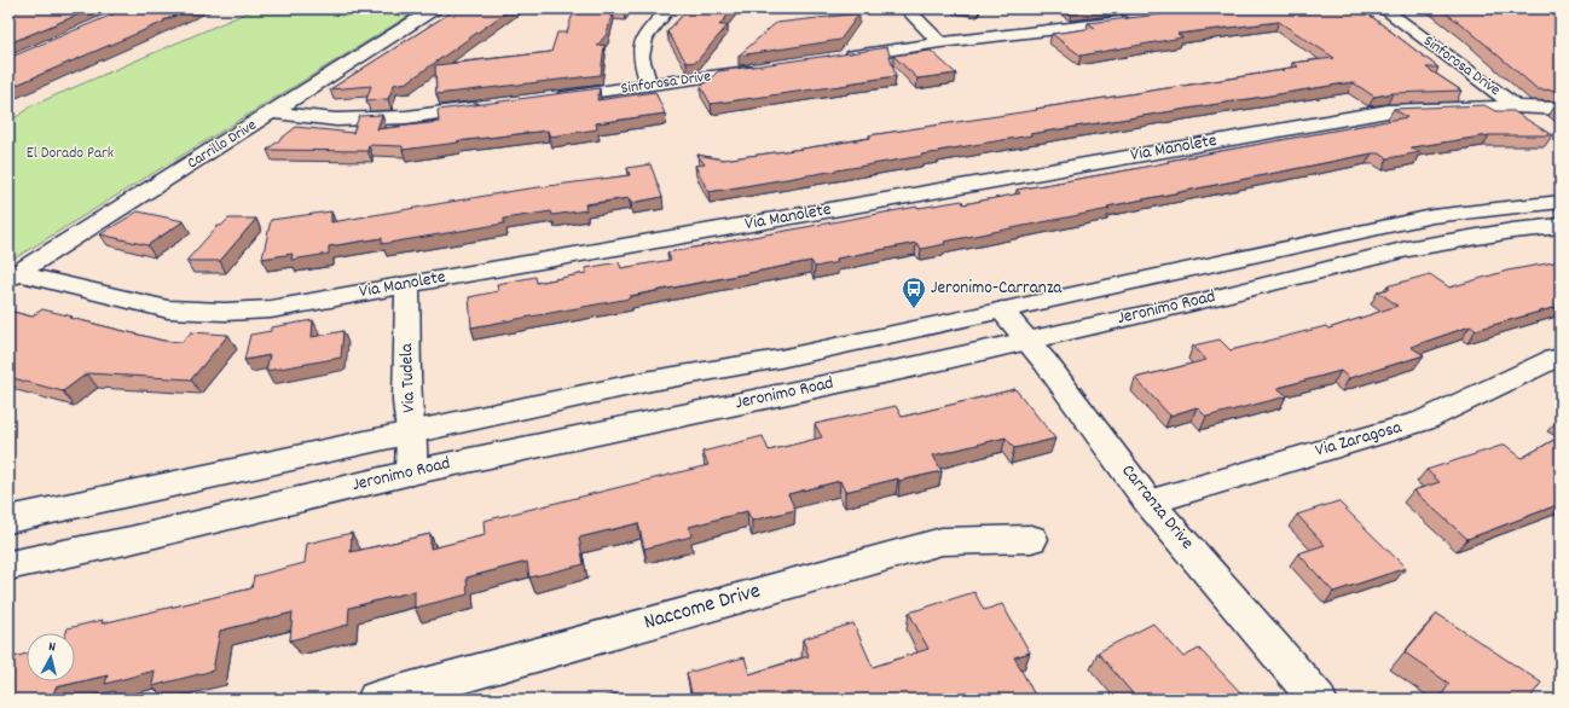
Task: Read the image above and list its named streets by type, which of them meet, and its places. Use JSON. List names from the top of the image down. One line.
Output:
{"streets":{"street":["Sinforosa Drive","Carrillo Drive","Via Manolete","Jeronimo Road","Via Tudela","Via Zaragosa","Carranza Drive","Naccome Drive"]},"crossings":[["Sinforosa Drive","Via Manolete"],["Carrillo Drive","Via Manolete"],["Via Manolete","Via Tudela"],["Jeronimo Road","Via Tudela"],["Jeronimo Road","Carranza Drive"],["Via Zaragosa","Carranza Drive"]],"parks":["El Dorado Park"],"places":{"bus stop":["Jeronimo-Carranza"]},"north":"top"}
